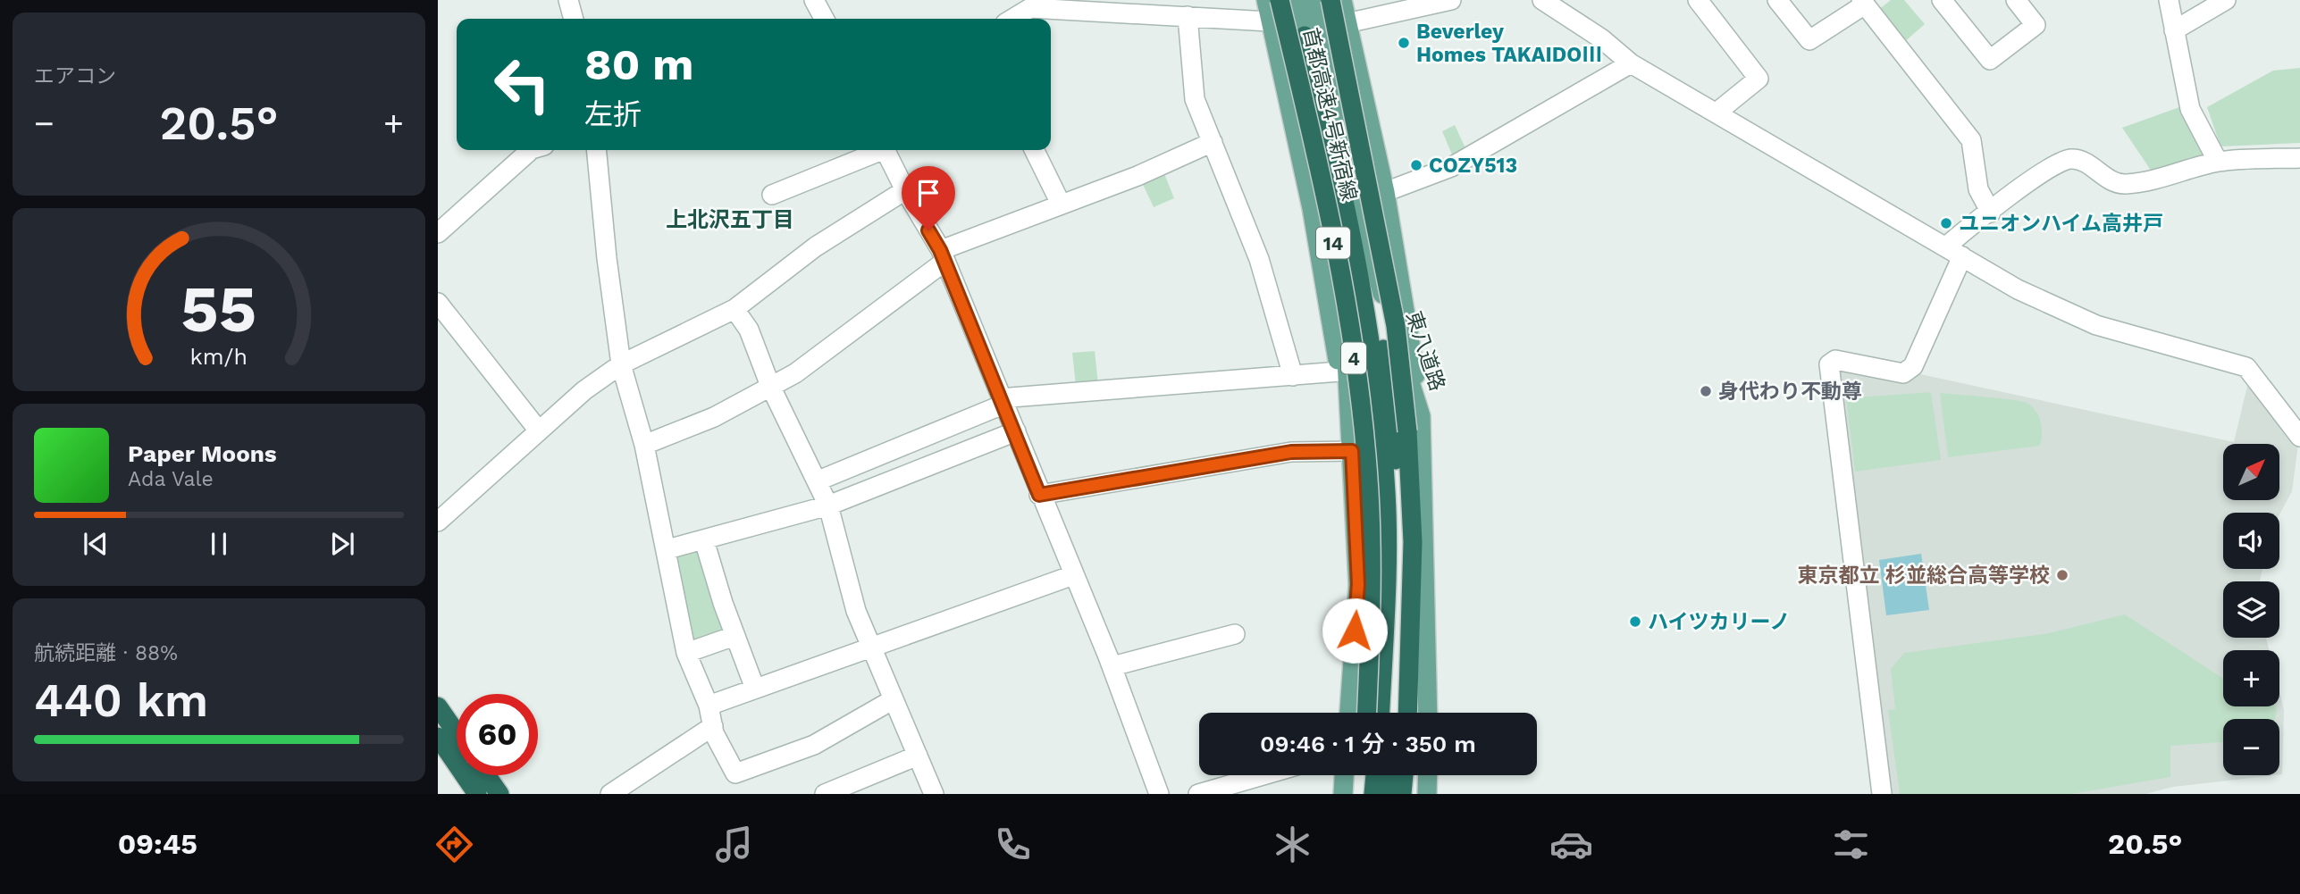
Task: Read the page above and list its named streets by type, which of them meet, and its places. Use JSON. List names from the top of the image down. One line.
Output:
{"streets":{"highway":["首都高速4号新宿線","4"],"main road":["14","東八道路"]},"districts":["上北沢五丁目"],"places":["Beverley Homes TAKAIDOⅢ","COZY513","ユニオンハイム高井戸","身代わり不動尊","東京都立 杉並総合高等学校","ハイツカリーノ"],"north":"top right","page":{"tile":["エアコン",["航続距離 · 88%","440 km"]],"turn":["80 m","左折"],"heat":["−","20.5°","+"],"song":["Paper Moons","Ada Vale"],"map_buttons":["+","−"],"limit":"60","trip":"09:46 · 1 分 · 350 m","tabs":["09:45","20.5°"],"gauge":["55","km/h"]}}
